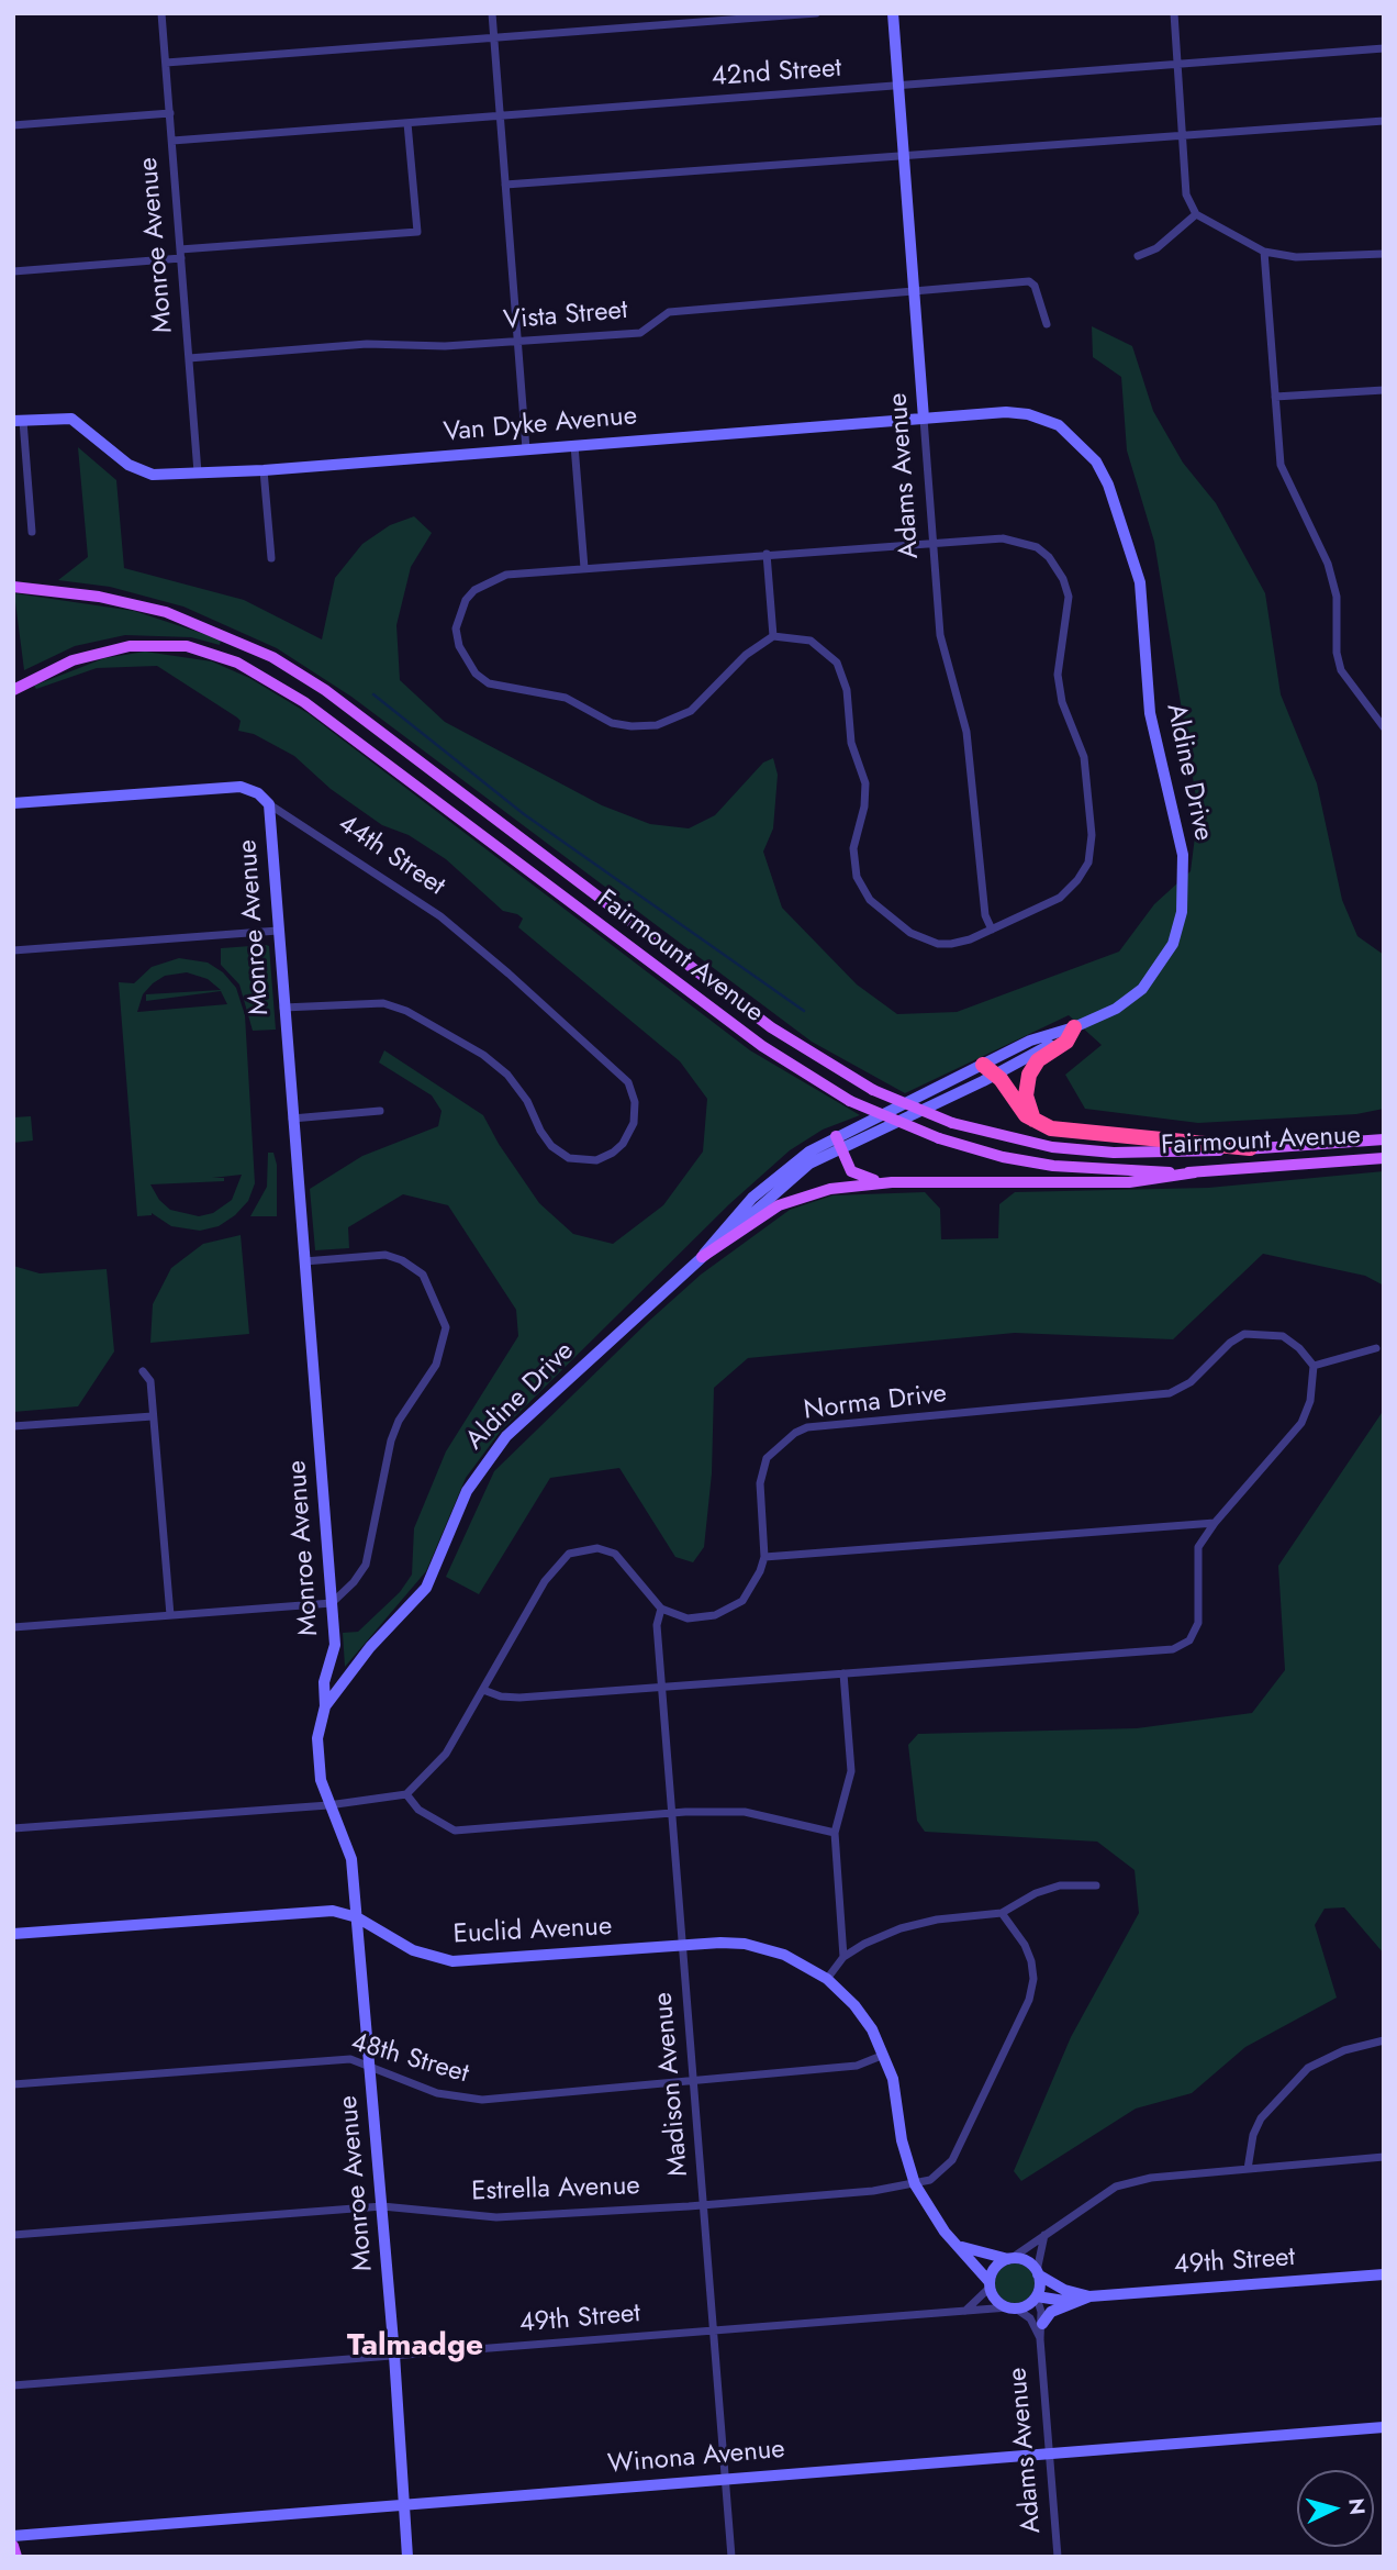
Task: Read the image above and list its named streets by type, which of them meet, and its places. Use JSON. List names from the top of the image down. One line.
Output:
{"streets":{"main road":["Fairmount Avenue"],"street":["42nd Street","Monroe Avenue","Vista Street","Van Dyke Avenue","Adams Avenue","Aldine Drive","44th Street","Norma Drive","Euclid Avenue","48th Street","Madison Avenue","Estrella Avenue","49th Street","Winona Avenue"]},"crossings":[["42nd Street","Monroe Avenue"],["42nd Street","Adams Avenue"],["Monroe Avenue","Vista Street"],["Monroe Avenue","Van Dyke Avenue"],["Monroe Avenue","Aldine Drive"],["Monroe Avenue","44th Street"],["Monroe Avenue","Euclid Avenue"],["Monroe Avenue","48th Street"],["Monroe Avenue","Estrella Avenue"],["Monroe Avenue","49th Street"],["Monroe Avenue","Winona Avenue"],["Vista Street","Adams Avenue"],["Van Dyke Avenue","Adams Avenue"],["Van Dyke Avenue","Aldine Drive"],["Adams Avenue","49th Street"],["Adams Avenue","Winona Avenue"],["Norma Drive","Madison Avenue"],["Euclid Avenue","Madison Avenue"],["48th Street","Madison Avenue"],["Madison Avenue","Estrella Avenue"],["Madison Avenue","49th Street"],["Madison Avenue","Winona Avenue"]],"districts":["Talmadge"],"north":"right"}
